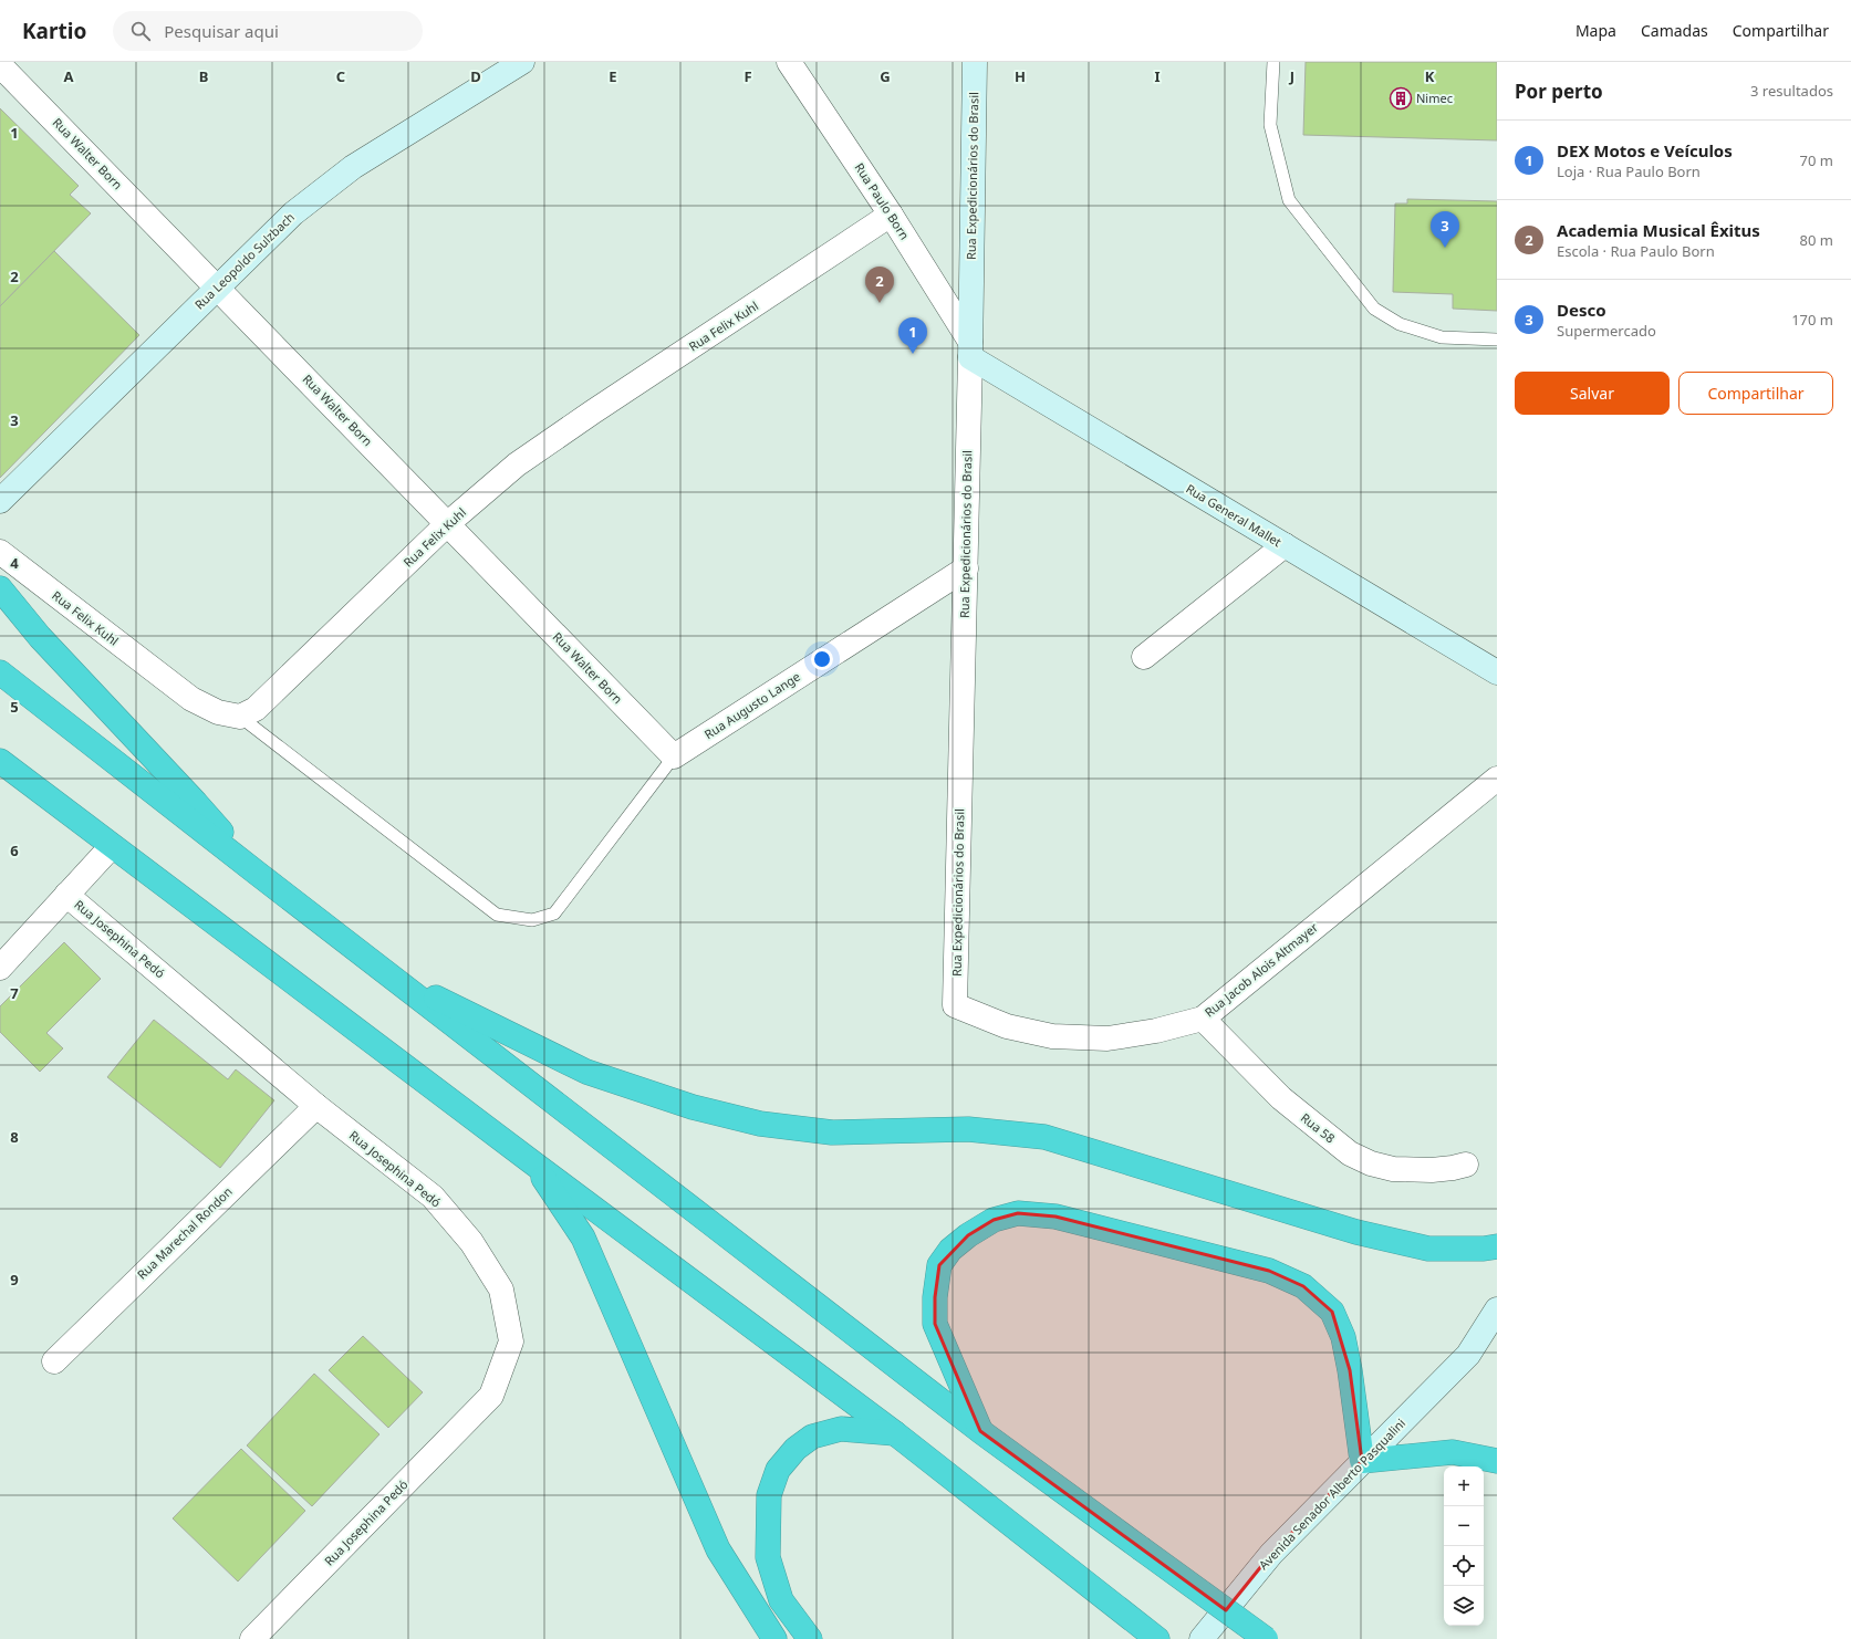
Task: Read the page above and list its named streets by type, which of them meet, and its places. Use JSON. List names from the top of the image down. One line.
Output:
{"streets":{"street":["Rua Walter Born","Rua Expedicionários do Brasil","Rua Paulo Born","Rua Leopoldo Sulzbach","Rua Felix Kuhl","Rua General Mallet","Rua Augusto Lange","Rua Josephina Pedó","Rua Jacob Alois Altmayer","Rua 58","Rua Marechal Rondon","Avenida Senador Alberto Pasqualini"]},"crossings":[["Rua Walter Born","Rua Leopoldo Sulzbach"],["Rua Walter Born","Rua Felix Kuhl"],["Rua Walter Born","Rua Augusto Lange"],["Rua Expedicionários do Brasil","Rua Paulo Born"],["Rua Expedicionários do Brasil","Rua General Mallet"],["Rua Expedicionários do Brasil","Rua Augusto Lange"],["Rua Expedicionários do Brasil","Rua Jacob Alois Altmayer"],["Rua Paulo Born","Rua Felix Kuhl"],["Rua Paulo Born","Rua General Mallet"],["Rua Josephina Pedó","Rua Marechal Rondon"],["Rua Jacob Alois Altmayer","Rua 58"]],"places":{"building":["Nimec"]},"page":{"header":"Kartio","search":"Pesquisar aqui","nav":["Mapa","Camadas","Compartilhar"],"heading":["Por perto","3 resultados"],"list":[{"mark":"1","name":"DEX Motos e Veículos","note":"Loja · Rua Paulo Born","value":"70 m"},{"mark":"2","name":"Academia Musical Êxitus","note":"Escola · Rua Paulo Born","value":"80 m"},{"mark":"3","name":"Desco","note":"Supermercado","value":"170 m"}],"pins":["3","2","1"],"buttons":["Salvar","Compartilhar"],"map_buttons":["+","−"]},"grid":{"columns":["A","B","C","D","E","F","G","H","I","J","K"],"rows":["1","2","3","4","5","6","7","8","9"]}}
